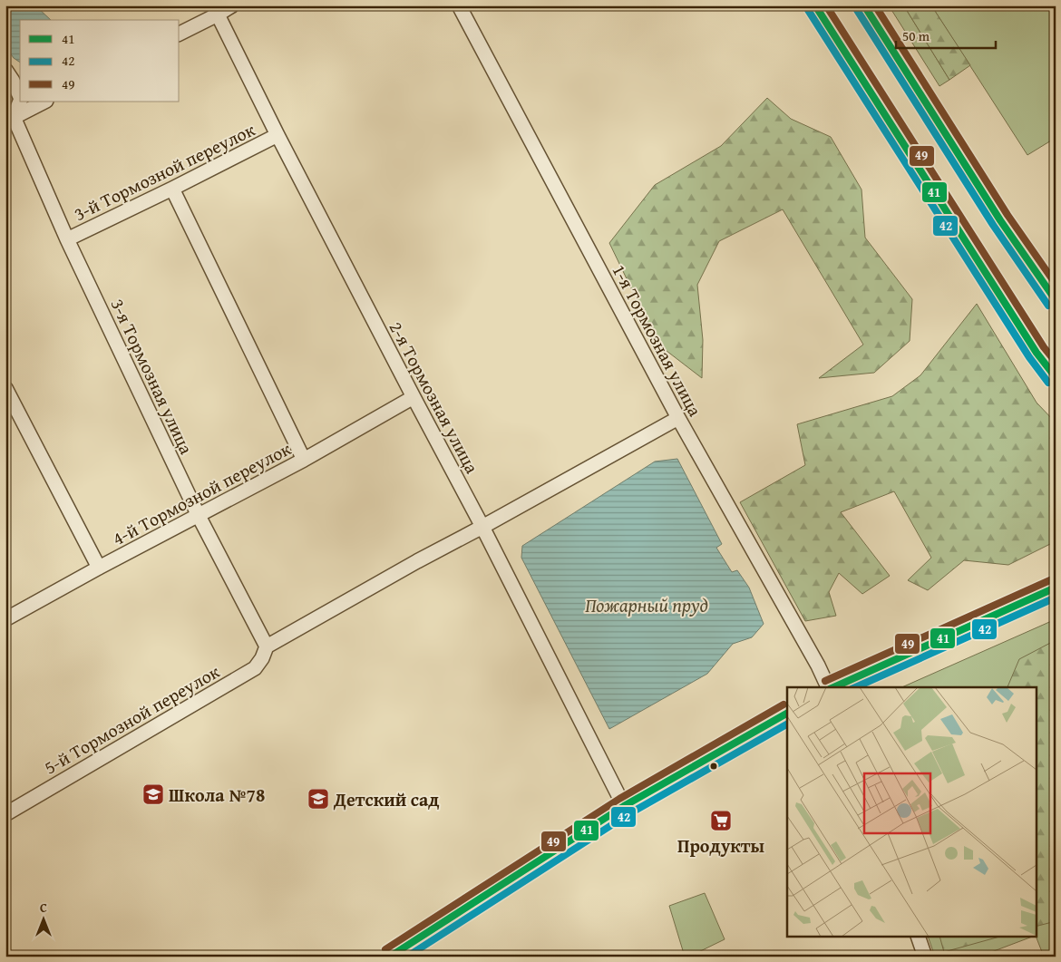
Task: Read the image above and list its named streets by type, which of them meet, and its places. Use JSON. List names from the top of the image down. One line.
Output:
{"streets":{"street":["3-й Тормозной переулок","1-я Тормозная улица","3-я Тормозная улица","2-я Тормозная улица","4-й Тормозной переулок","5-й Тормозной переулок"]},"crossings":[["3-й Тормозной переулок","3-я Тормозная улица"],["3-й Тормозной переулок","2-я Тормозная улица"],["3-я Тормозная улица","4-й Тормозной переулок"],["3-я Тормозная улица","5-й Тормозной переулок"],["2-я Тормозная улица","4-й Тормозной переулок"]],"water":["Пожарный пруд"],"places":{"school or university":["Школа №78","Детский сад"],"supermarket":["Продукты"]},"lines":["transit line 41","transit line 49","transit line 42"],"legend":["41","42","49"],"scale_bar":"50 m","north":"top"}
